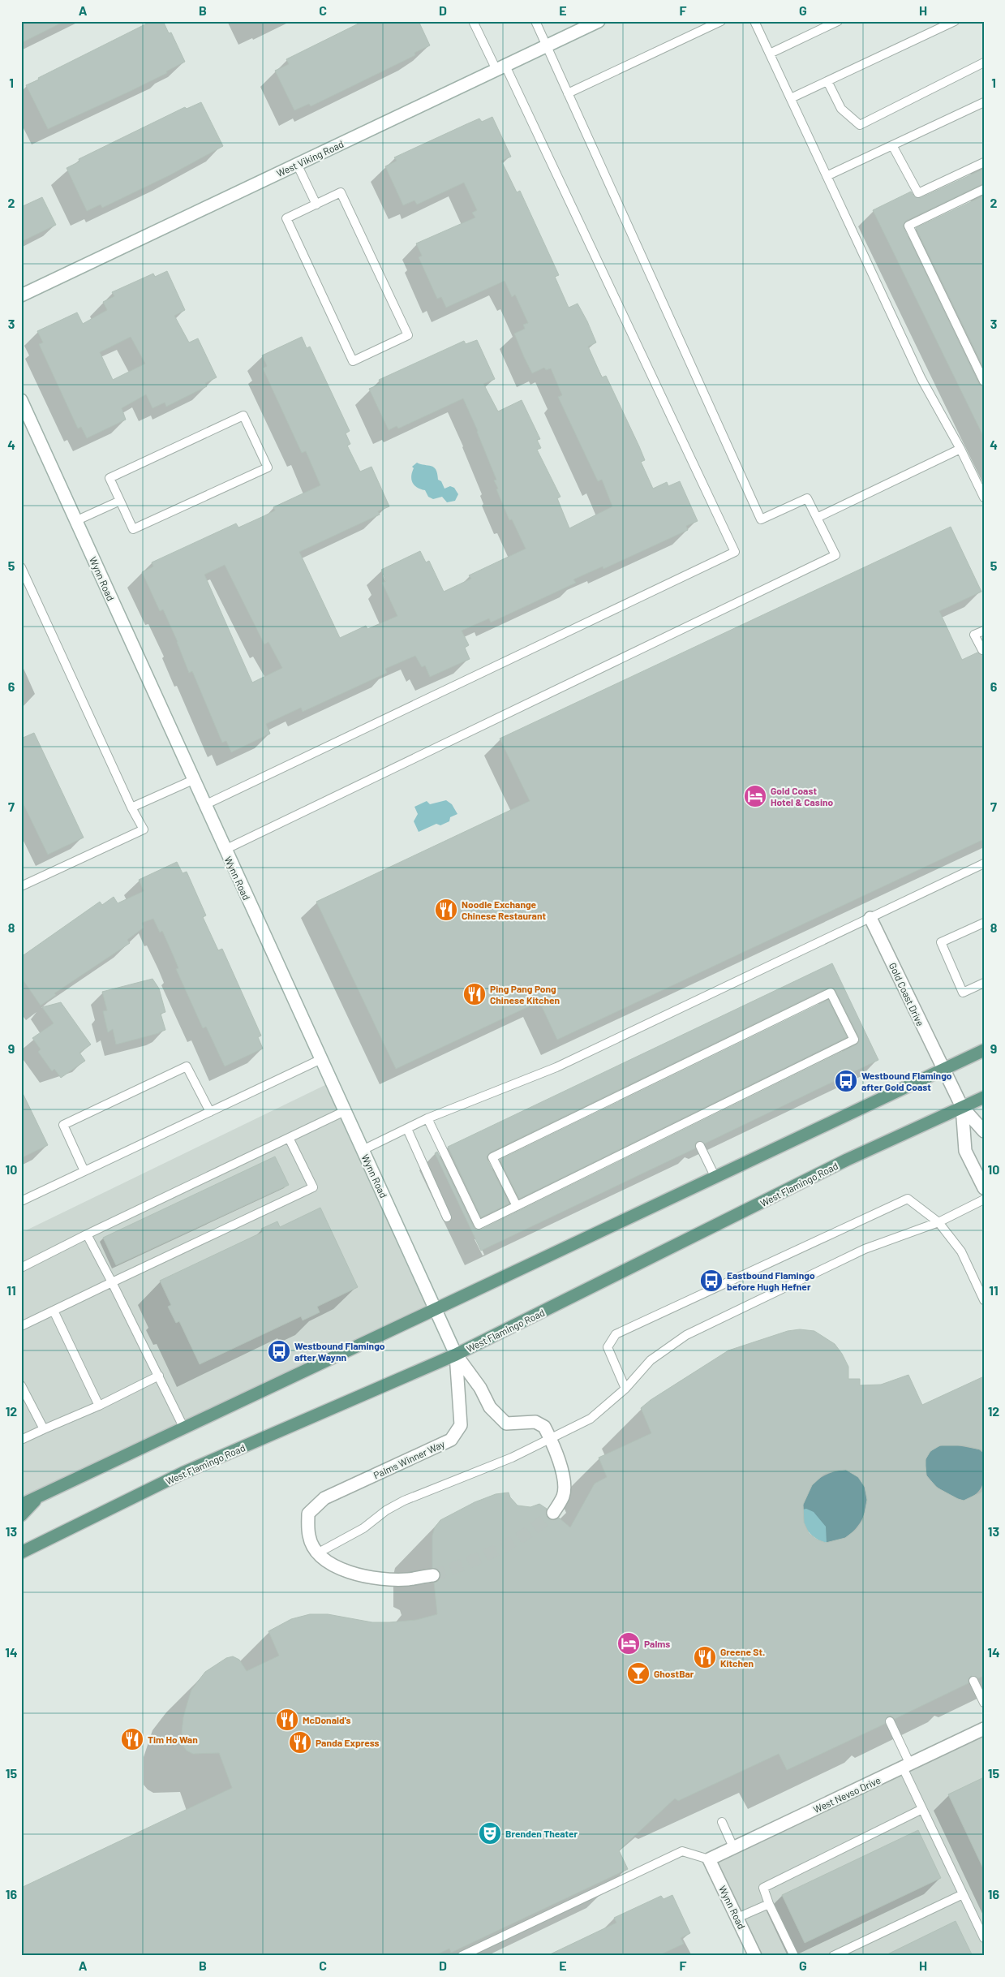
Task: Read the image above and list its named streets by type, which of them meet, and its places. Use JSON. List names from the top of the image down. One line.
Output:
{"streets":{"main road":["West Flamingo Road"],"street":["West Viking Road","Wynn Road","Gold Coast Drive","Palms Winner Way","West Nevso Drive"]},"crossings":[["Wynn Road","West Flamingo Road"],["Wynn Road","Palms Winner Way"],["Wynn Road","West Nevso Drive"],["Gold Coast Drive","West Flamingo Road"],["West Flamingo Road","Palms Winner Way"]],"places":{"hotel":["Gold Coast Hotel & Casino","Palms"],"restaurant":["Noodle Exchange Chinese Restaurant","Ping Pang Pong Chinese Kitchen","Greene St. Kitchen","McDonald's","Tim Ho Wan","Panda Express"],"bus stop":["Westbound Flamingo after Gold Coast","Eastbound Flamingo before Hugh Hefner","Westbound Flamingo after Waynn"],"bar":["GhostBar"],"theatre":["Brenden Theater"]},"grid":{"columns":["A","B","C","D","E","F","G","H"],"rows":["1","2","3","4","5","6","7","8","9","10","11","12","13","14","15","16"]}}
